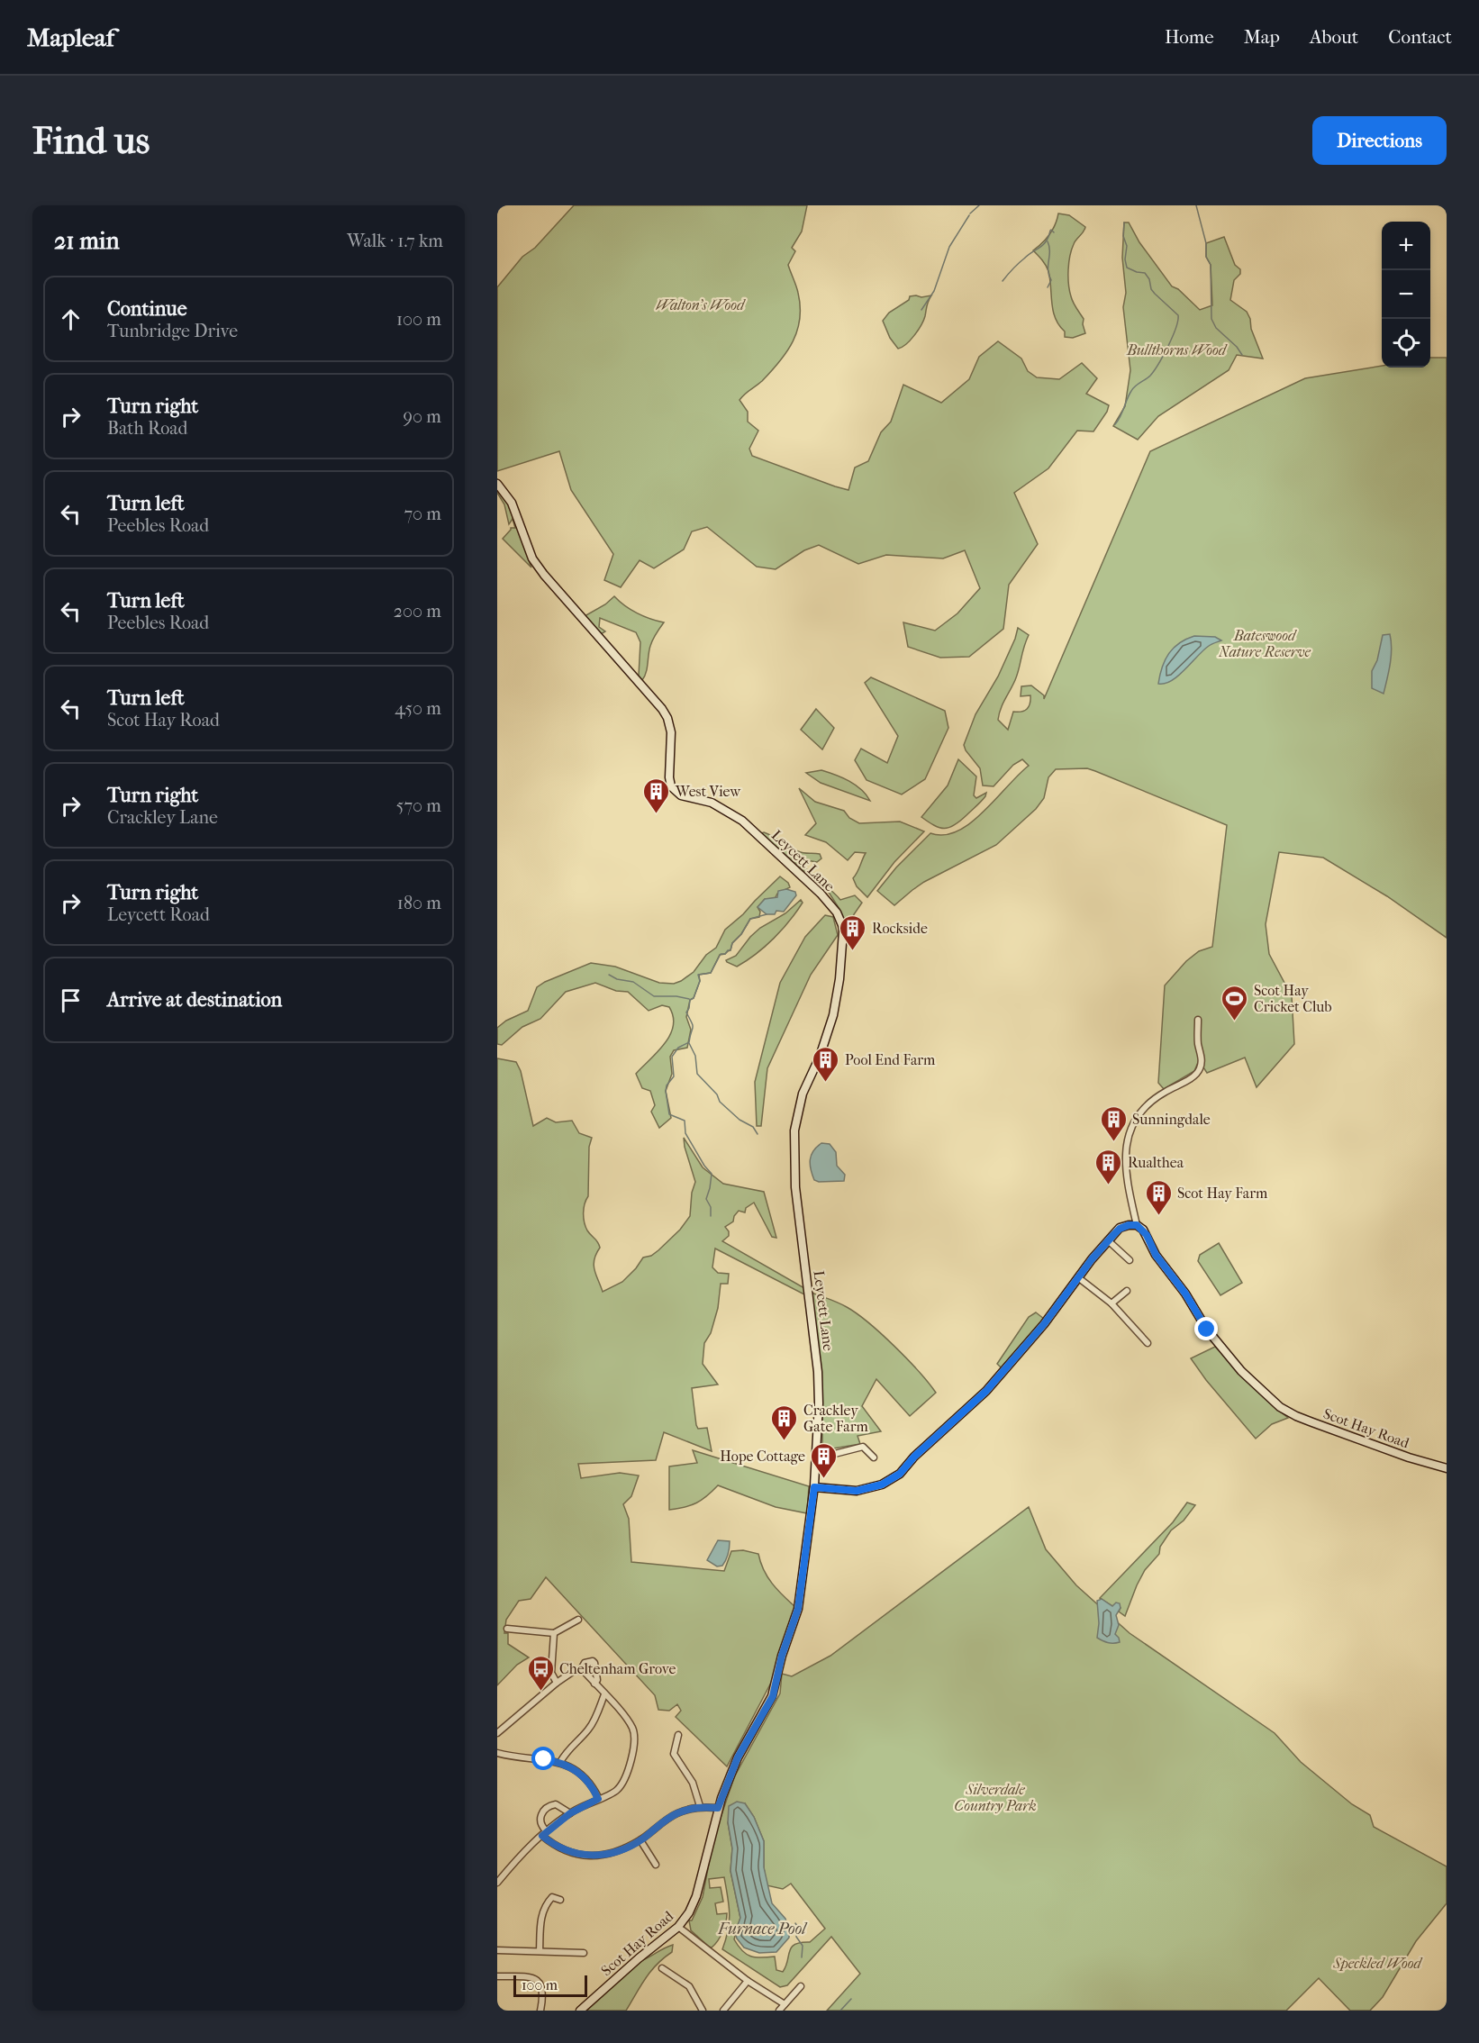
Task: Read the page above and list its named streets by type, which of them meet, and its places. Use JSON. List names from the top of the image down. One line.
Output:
{"streets":{"street":["Leycett Lane","Scot Hay Road"]},"crossings":[["Leycett Lane","Scot Hay Road"]],"water":["Furnace Pool"],"parks":["Walton's Wood","Bullthorns Wood","Bateswood Nature Reserve","Silverdale Country Park","Speckled Wood"],"places":{"building":["West View","Rockside","Pool End Farm","Sunningdale","Rualthea","Scot Hay Farm","Crackley Gate Farm","Hope Cottage"],"sports":["Scot Hay Cricket Club"],"bus stop":["Cheltenham Grove"]},"scale_bar":"100 m","page":{"header":"Mapleaf","nav":["Home","Map","About","Contact"],"buttons":"Directions","title":"Find us","heading":["21 min","Walk · 1.7 km"],"map_buttons":["+","−"],"list":[["Continue","Tunbridge Drive","100 m"],["Turn right","Bath Road","90 m"],["Turn left","Peebles Road","70 m"],["Turn left","Peebles Road","200 m"],["Turn left","Scot Hay Road","450 m"],["Turn right","Crackley Lane","570 m"],["Turn right","Leycett Road","180 m"],"Arrive at destination"],"scale":"100 m"}}
